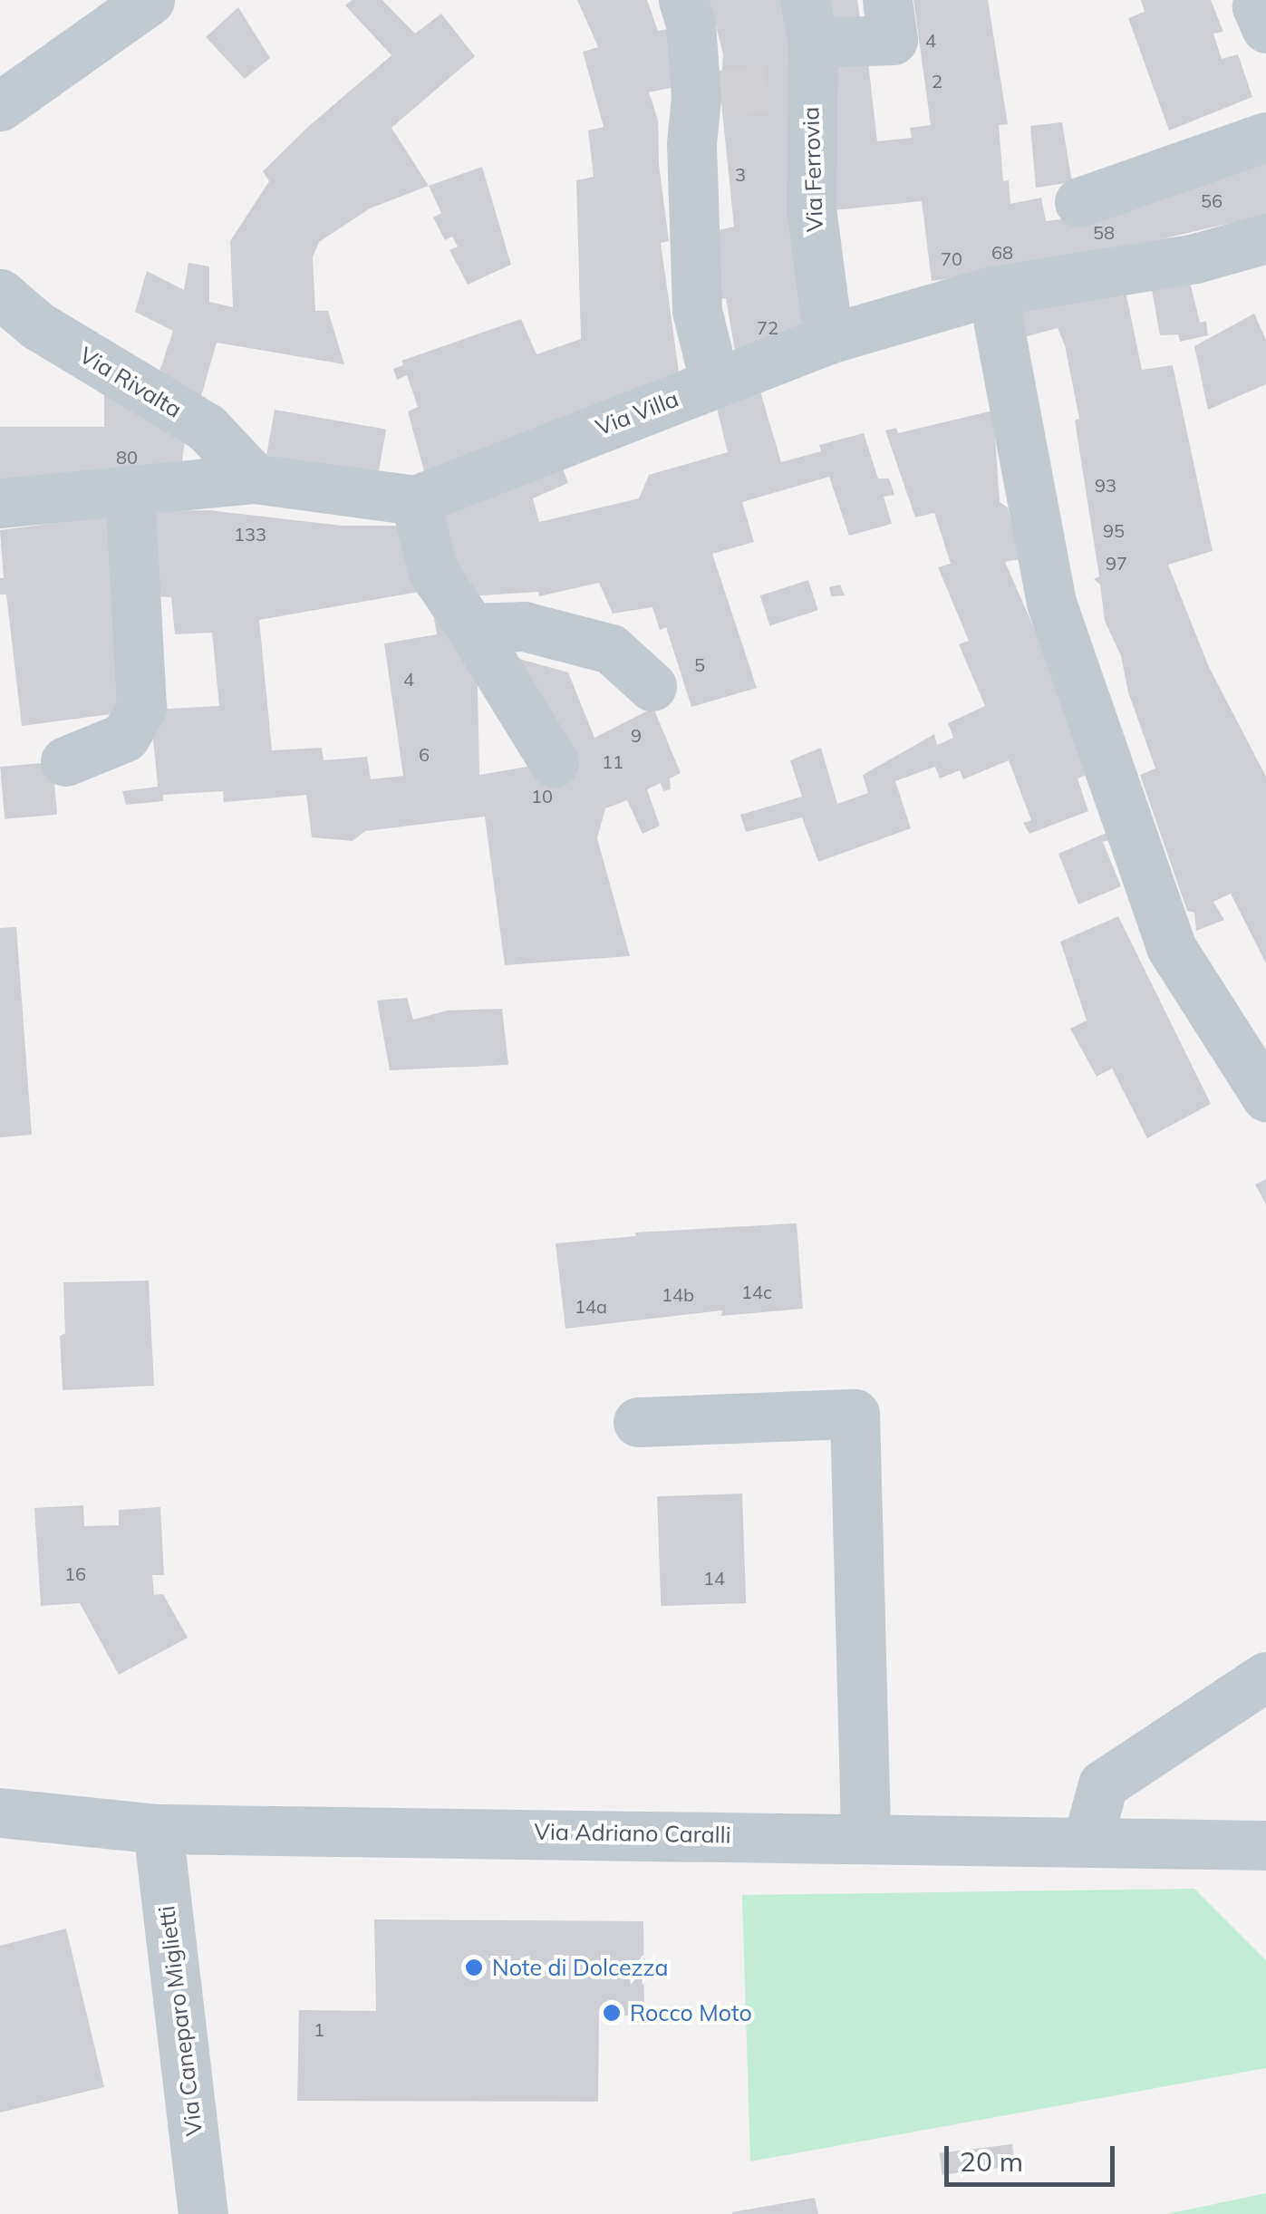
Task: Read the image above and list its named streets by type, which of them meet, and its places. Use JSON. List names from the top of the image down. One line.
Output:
{"streets":{"street":["Via Ferrovia","Via Rivalta","Via Villa","Via Adriano Caralli","Via Caneparo Miglietti"]},"crossings":[["Via Ferrovia","Via Villa"],["Via Rivalta","Via Villa"],["Via Adriano Caralli","Via Caneparo Miglietti"]],"places":["Note di Dolcezza","Rocco Moto"],"house_numbers":["4","2","3","56","58","68","70","72","80","93","95","133","97","5","4","9","6","11","10","14c","14b","14a","16","14","1"],"scale_bar":"20 m"}
